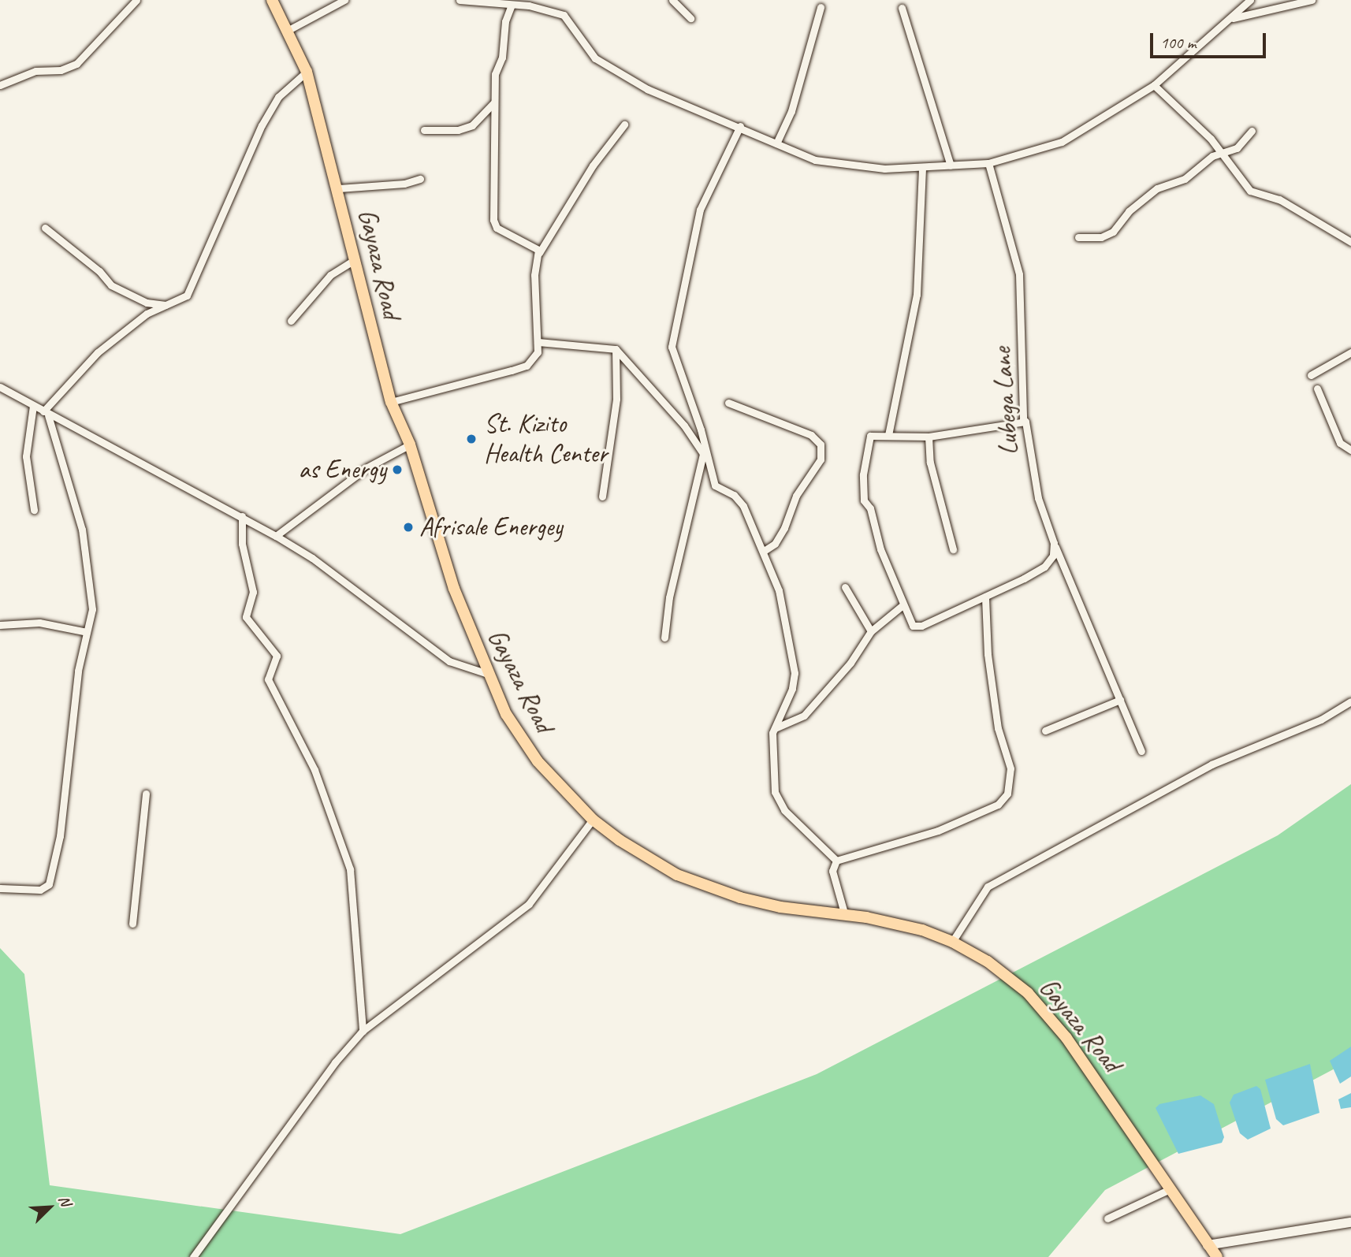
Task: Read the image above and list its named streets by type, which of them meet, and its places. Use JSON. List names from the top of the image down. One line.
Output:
{"streets":{"main road":["Gayaza Road"],"street":["Lubega Lane"]},"places":["St. Kizito Health Center","as Energy","Afrisale Energey"],"scale_bar":"100 m","north":"top right"}
